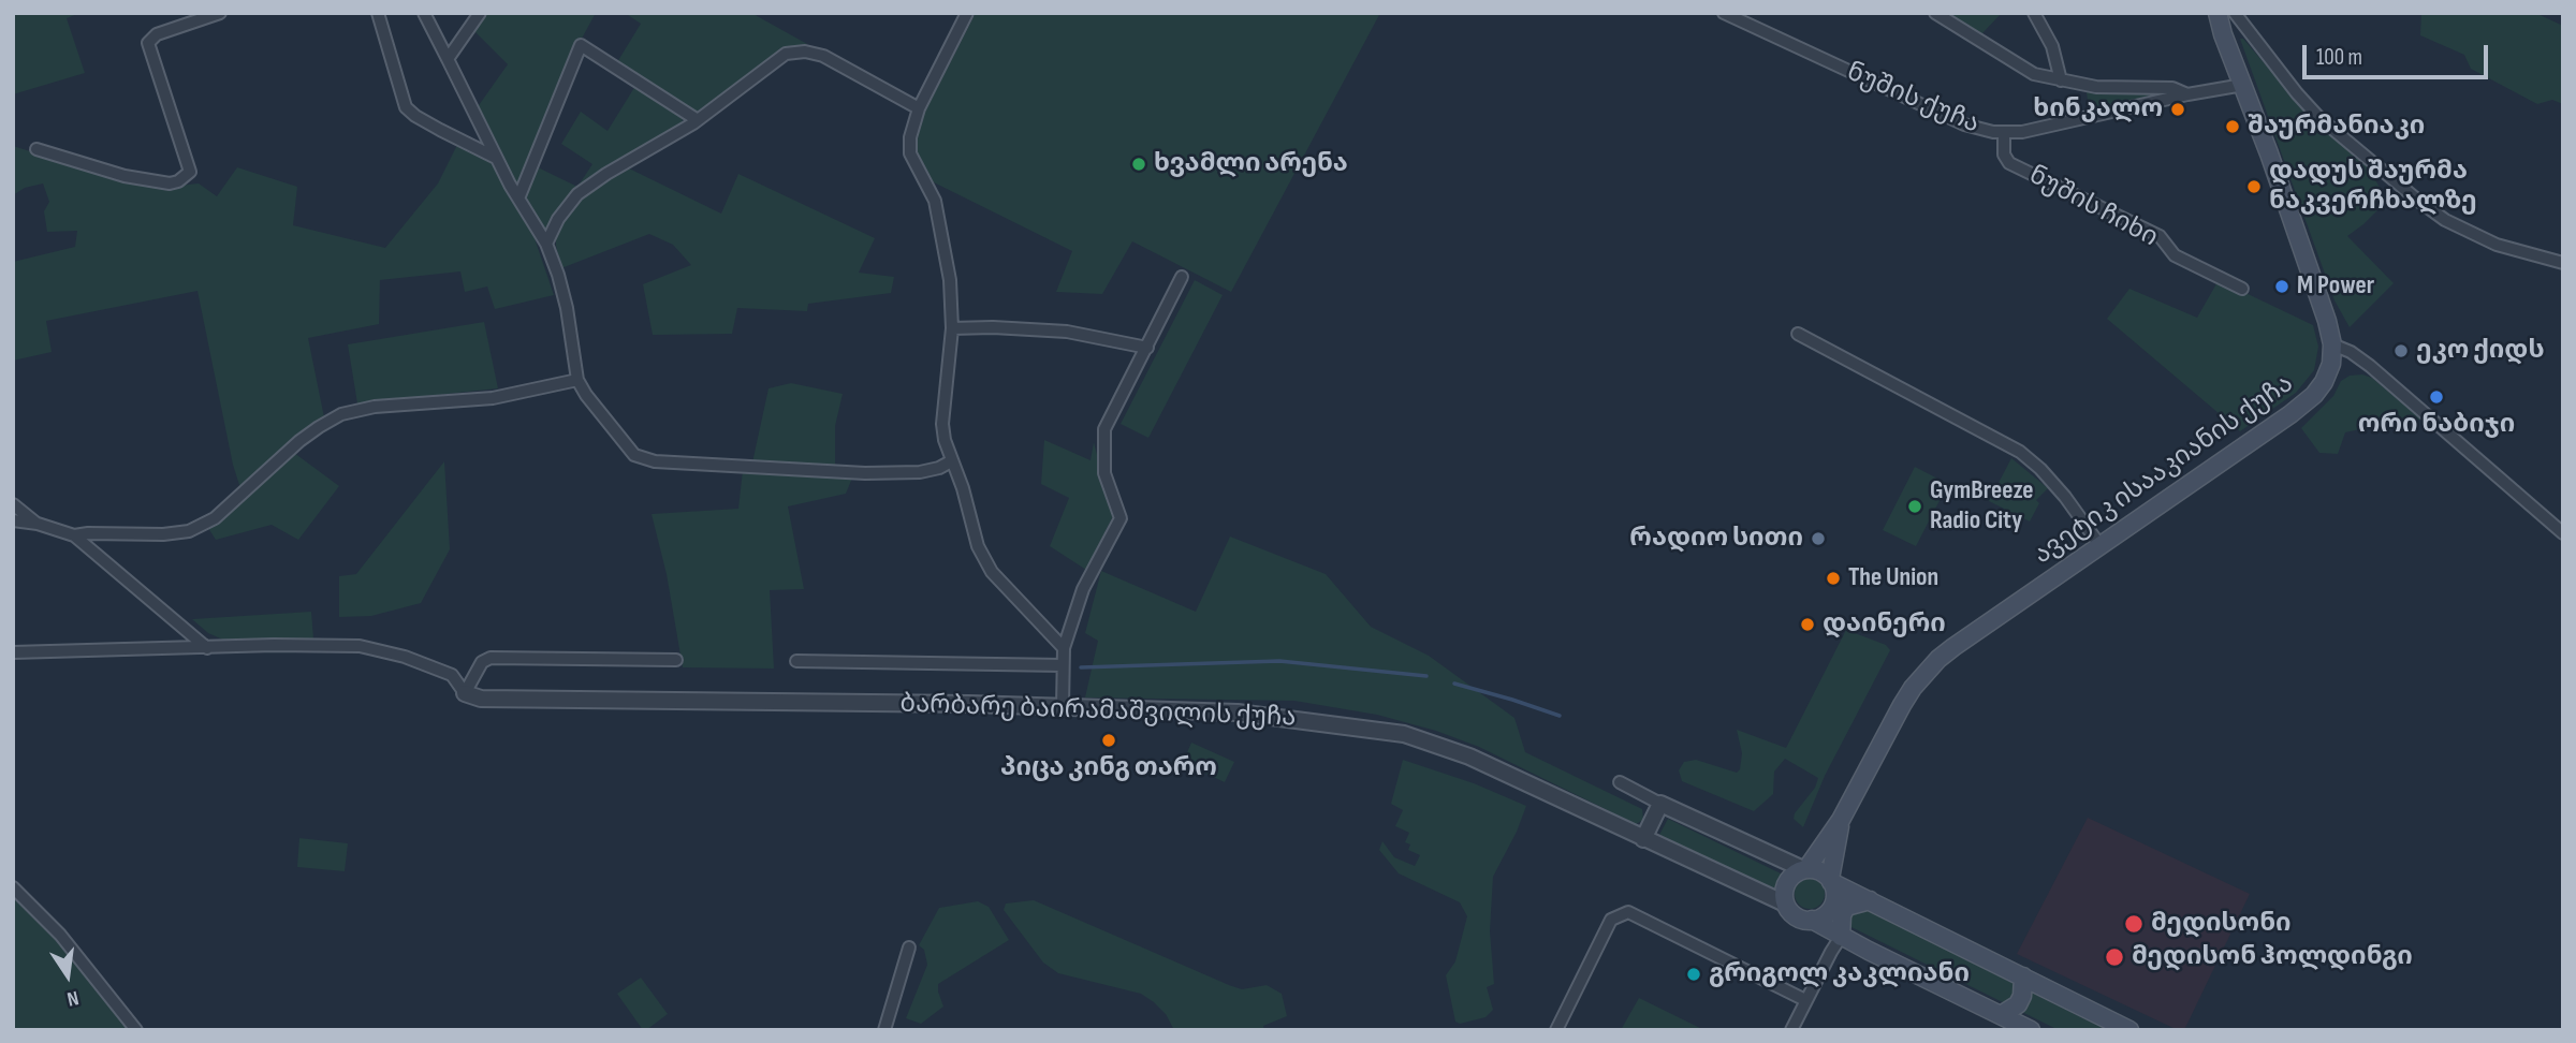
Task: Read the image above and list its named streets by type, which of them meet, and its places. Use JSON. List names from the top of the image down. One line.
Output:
{"streets":{"main road":["ავეტიკ ისააკიანის ქუჩა"],"street":["ნუშის ქუჩა","ნუშის ჩიხი","ბარბარე ბაირამაშვილის ქუჩა"]},"crossings":[["ნუშის ქუჩა","ნუშის ჩიხი"],["ნუშის ქუჩა","ავეტიკ ისააკიანის ქუჩა"],["ავეტიკ ისააკიანის ქუჩა","ბარბარე ბაირამაშვილის ქუჩა"]],"places":["ხინკალო","შაურმანიაკი","ხვამლი არენა","დადუს შაურმა ნაკვერჩხალზე","M Power","ეკო ქიდს","ორი ნაბიჯი","GymBreeze Radio City","რადიო სითი","The Union","დაინერი","პიცა კინგ თარო","მედისონი","მედისონ ჰოლდინგი","გრიგოლ კაკლიანი"],"scale_bar":"100 m","north":"bottom"}
